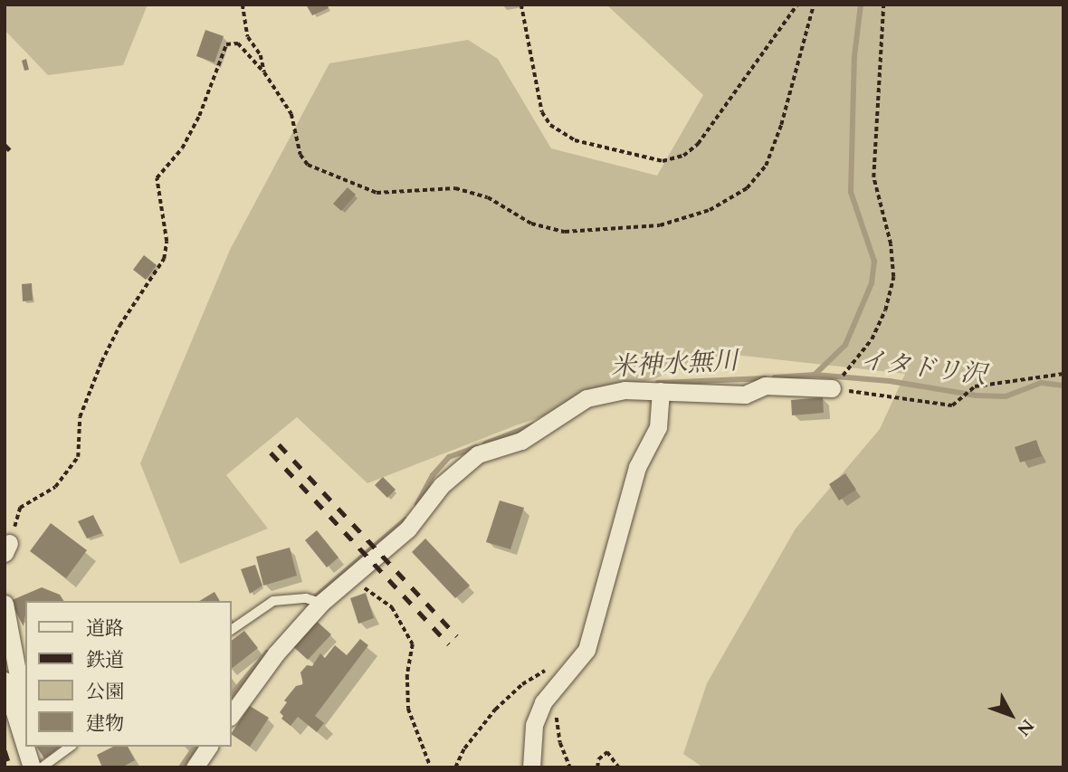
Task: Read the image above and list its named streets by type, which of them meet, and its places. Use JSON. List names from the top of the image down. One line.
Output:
{"water":["米神水無川","イタドリ沢"],"legend":["道路","鉄道","公園","建物"],"north":"bottom right"}
